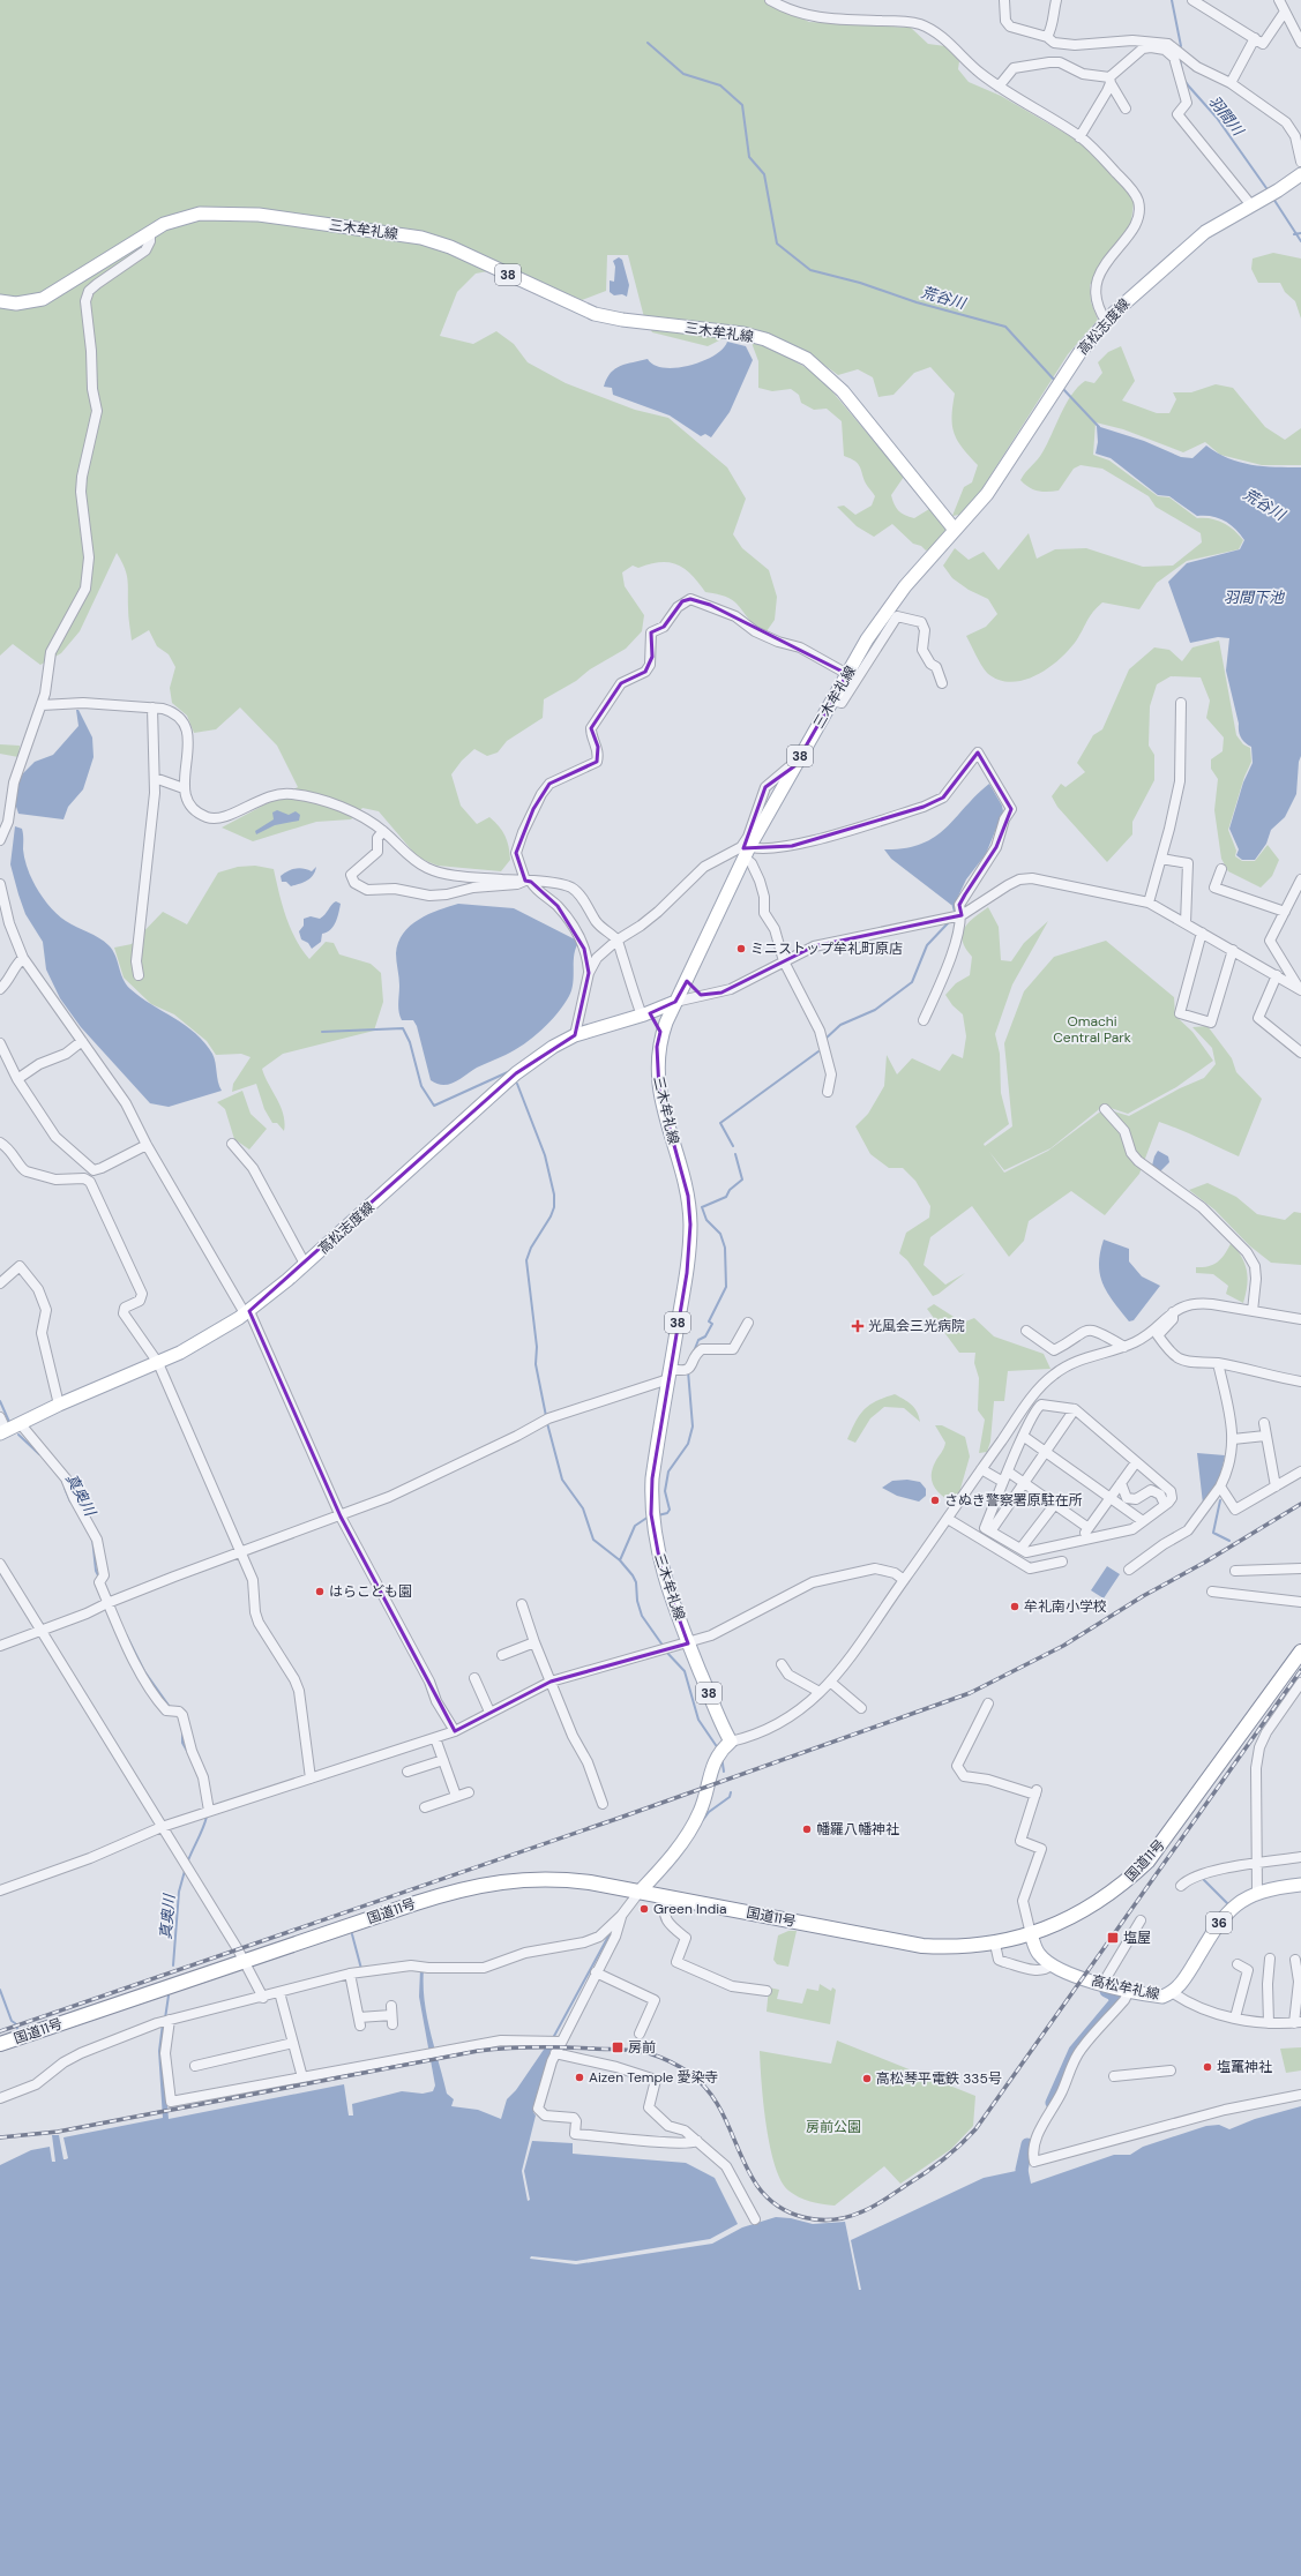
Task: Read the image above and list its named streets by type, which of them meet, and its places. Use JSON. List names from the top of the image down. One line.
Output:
{"streets":{"highway":["国道11号"],"main road":["三木牟礼線","38","高松志度線","36","高松牟礼線"]},"crossings":[["三木牟礼線","高松志度線"],["国道11号","高松牟礼線"]],"water":["羽間川","荒谷川","羽間下池","真奥川"],"parks":["Omachi Central Park","房前公園"],"places":{"other":["ミニストップ牟礼町原店","さぬき警察署原駐在所","はらこども園","牟礼南小学校","幡羅八幡神社","Green India","塩竃神社","Aizen Temple 愛染寺","高松琴平電鉄 335号"],"health":["光風会三光病院"],"transit":["塩屋","房前"]}}
